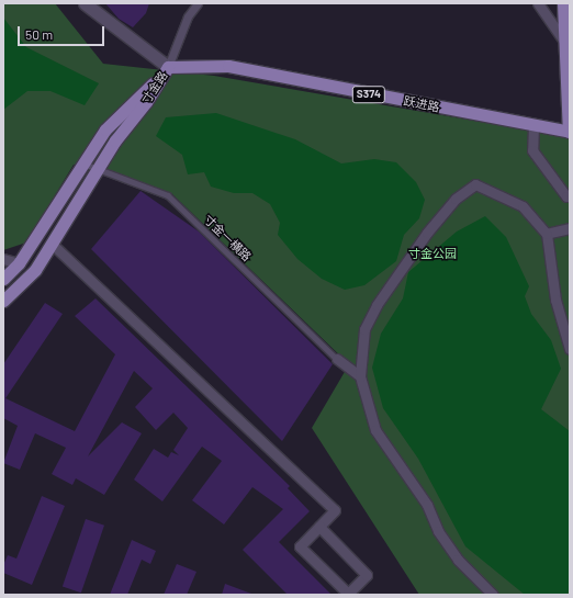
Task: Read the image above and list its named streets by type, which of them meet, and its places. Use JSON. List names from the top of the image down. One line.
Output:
{"streets":{"main road":["寸金路","S374","跃进路"],"lane":["寸金一横路"]},"crossings":[["寸金路","跃进路"],["寸金路","寸金一横路"],["S374","跃进路"]],"parks":["寸金公园"],"scale_bar":"50 m"}
